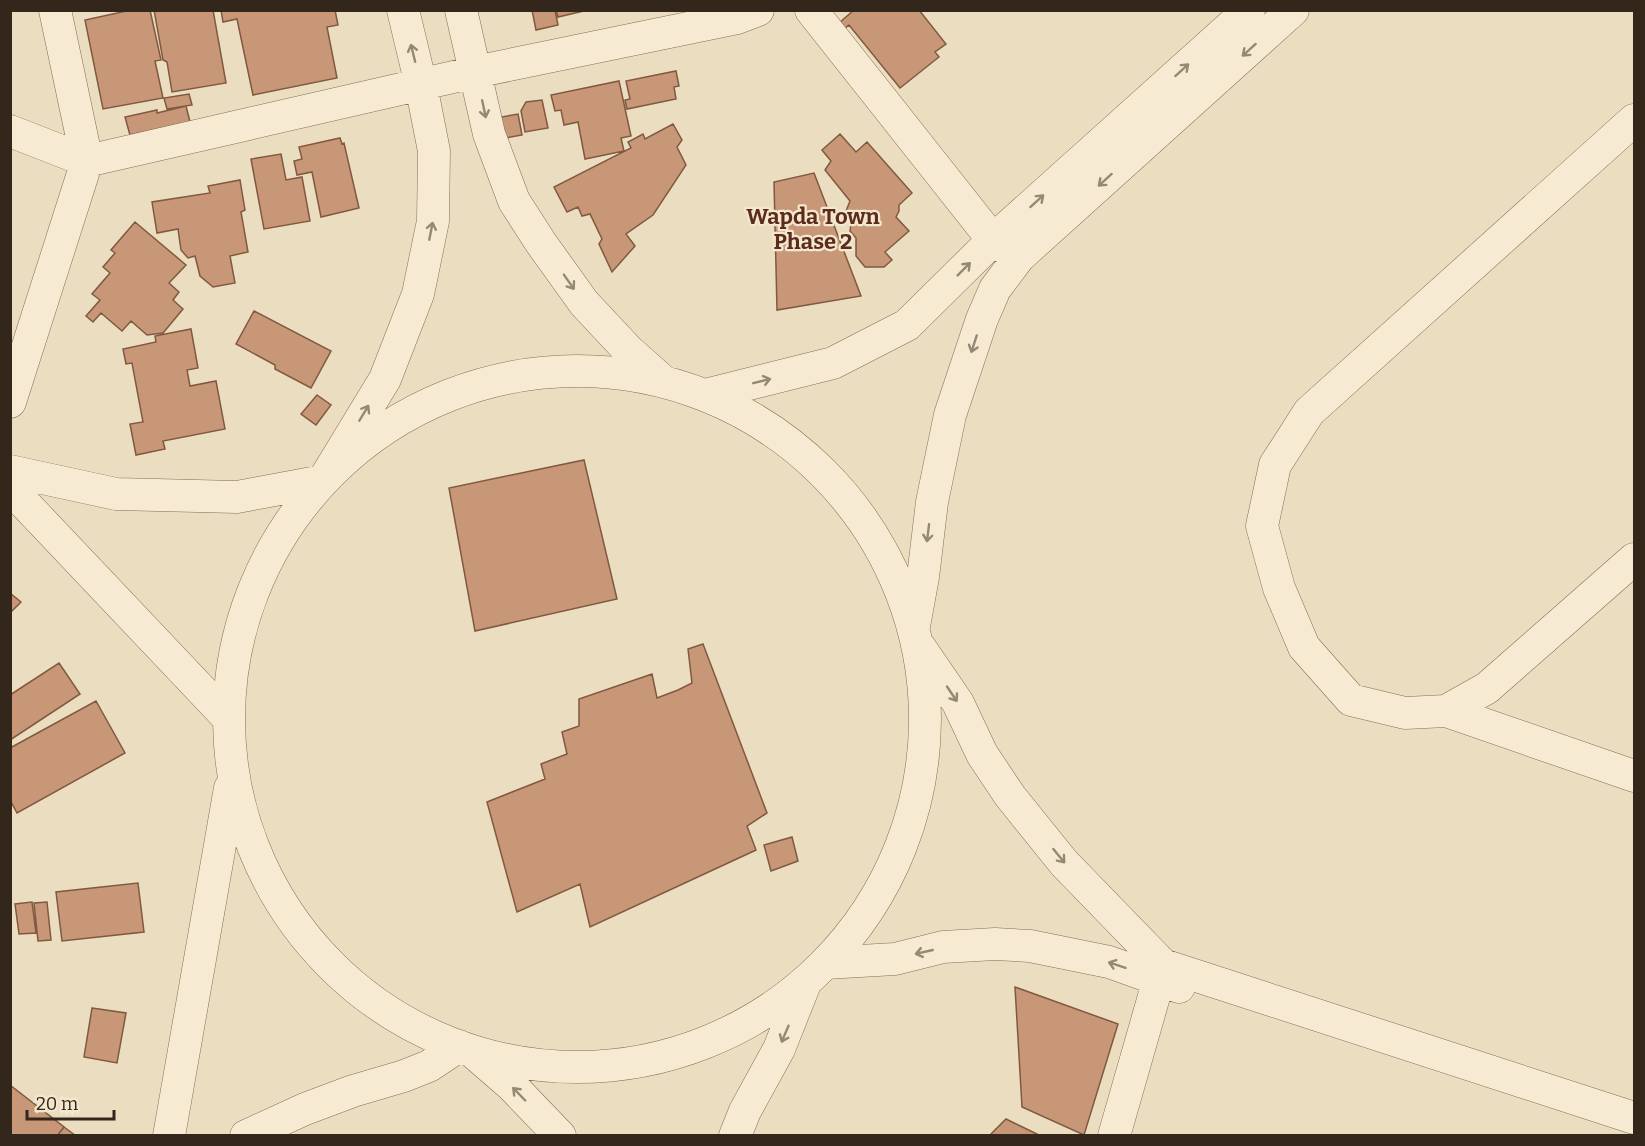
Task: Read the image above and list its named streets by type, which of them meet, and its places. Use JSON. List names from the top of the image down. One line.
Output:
{"districts":["Wapda Town Phase 2"],"scale_bar":"20 m"}
